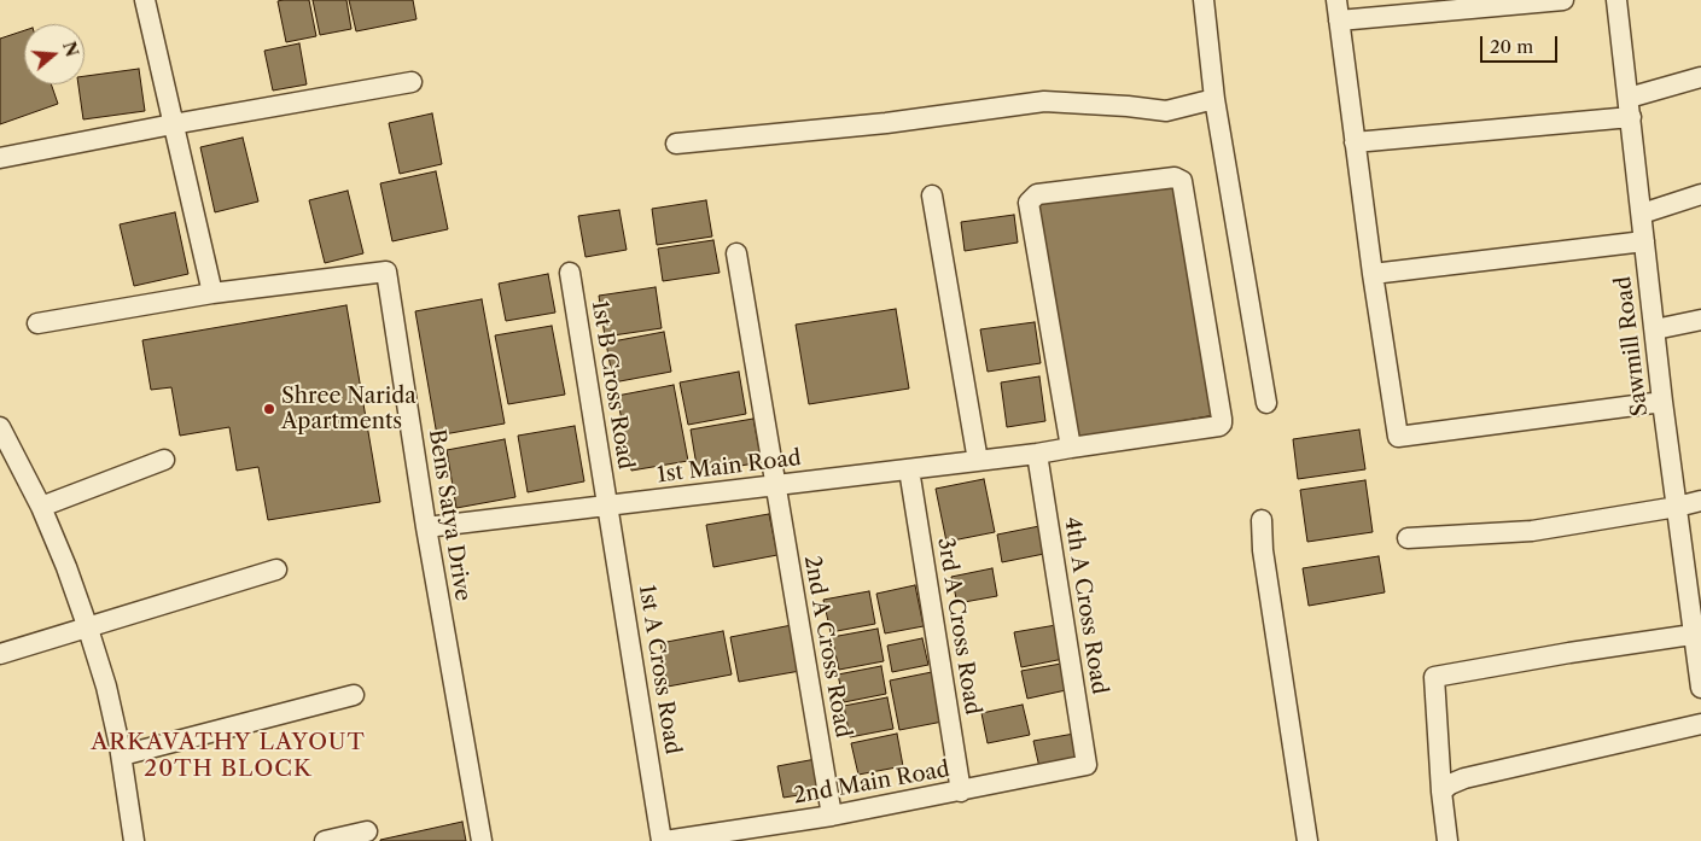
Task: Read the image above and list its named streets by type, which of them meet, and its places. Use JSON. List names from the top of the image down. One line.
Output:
{"streets":{"street":["Sawmill Road","1st B Cross Road","1st Main Road","Bens Satya Drive","4th A Cross Road","3rd A Cross Road","2nd A Cross Road","1st A Cross Road","2nd Main Road"]},"crossings":[["1st B Cross Road","1st Main Road"],["1st B Cross Road","1st A Cross Road"],["1st Main Road","Bens Satya Drive"],["1st Main Road","4th A Cross Road"],["1st Main Road","3rd A Cross Road"],["1st Main Road","2nd A Cross Road"],["1st Main Road","1st A Cross Road"],["4th A Cross Road","2nd Main Road"],["3rd A Cross Road","2nd Main Road"],["2nd A Cross Road","2nd Main Road"],["1st A Cross Road","2nd Main Road"]],"districts":["ARKAVATHY LAYOUT 20TH BLOCK"],"places":["Shree Narida Apartments"],"scale_bar":"20 m","north":"right"}
